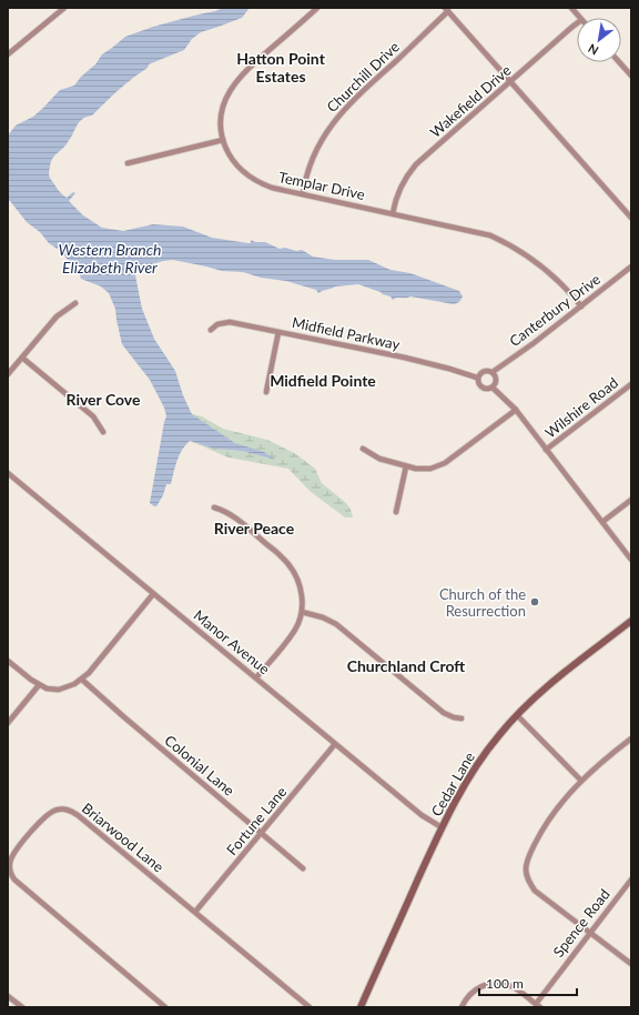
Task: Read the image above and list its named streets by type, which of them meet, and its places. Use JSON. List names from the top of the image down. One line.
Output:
{"streets":{"main road":["Cedar Lane"],"street":["Churchill Drive","Wakefield Drive","Templar Drive","Canterbury Drive","Midfield Parkway","Wilshire Road","Manor Avenue","Colonial Lane","Fortune Lane","Briarwood Lane","Spence Road"]},"crossings":[["Churchill Drive","Templar Drive"],["Wakefield Drive","Templar Drive"],["Templar Drive","Canterbury Drive"],["Canterbury Drive","Midfield Parkway"],["Manor Avenue","Cedar Lane"],["Manor Avenue","Fortune Lane"],["Colonial Lane","Fortune Lane"],["Fortune Lane","Briarwood Lane"]],"districts":["Hatton Point Estates","Midfield Pointe","River Cove","River Peace","Churchland Croft"],"water":["Western Branch Elizabeth River"],"places":["Church of the Resurrection"],"scale_bar":"100 m","north":"bottom left"}
